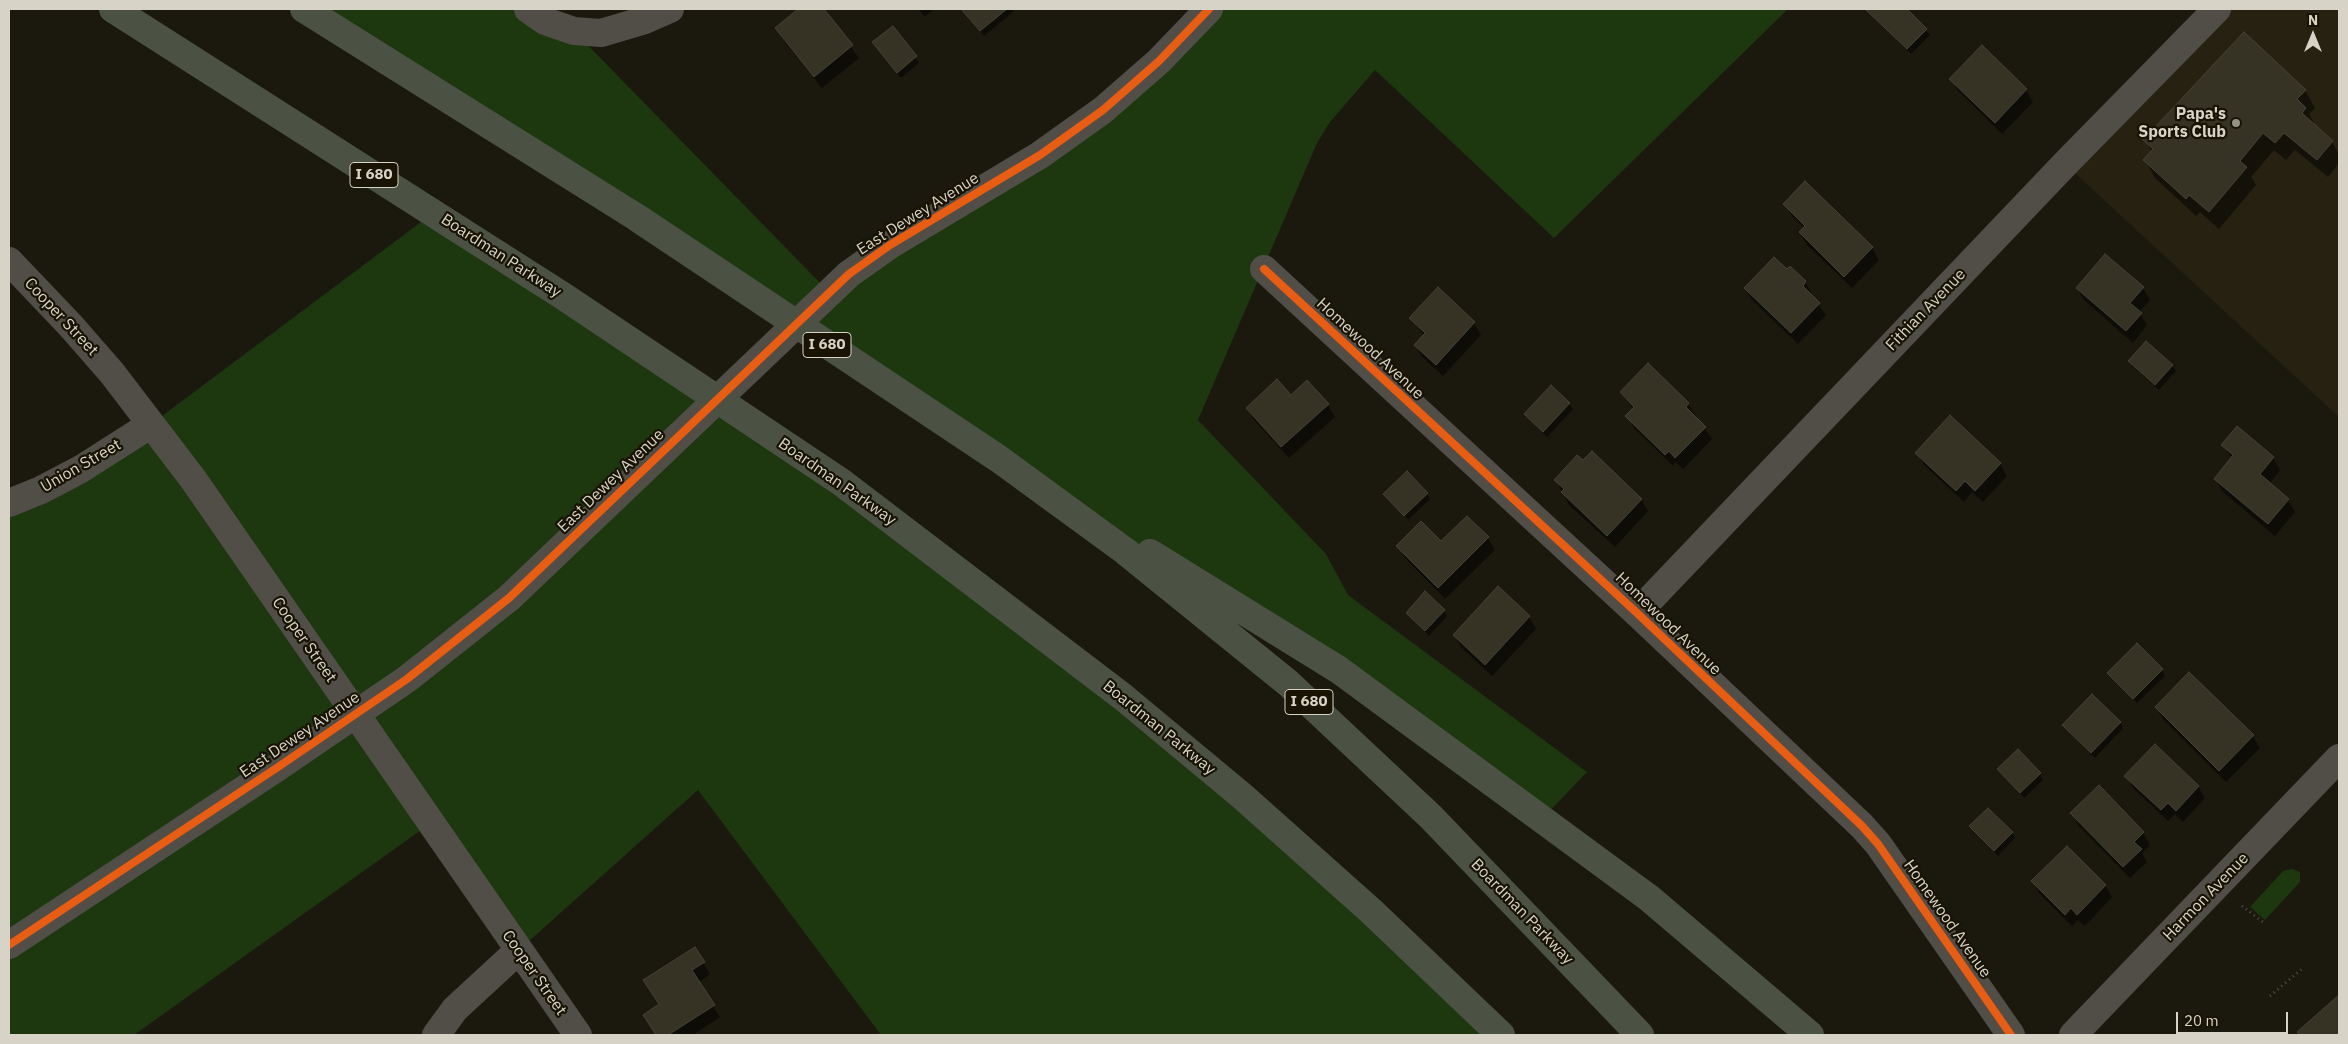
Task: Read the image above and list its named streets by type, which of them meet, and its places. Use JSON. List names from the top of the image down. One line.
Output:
{"streets":{"highway":["I 680","Boardman Parkway"],"street":["East Dewey Avenue","Fithian Avenue","Cooper Street","Homewood Avenue","Union Street","Harmon Avenue"]},"crossings":[["Fithian Avenue","Homewood Avenue"],["Cooper Street","Union Street"]],"places":["Papa's Sports Club"],"scale_bar":"20 m","north":"top"}
